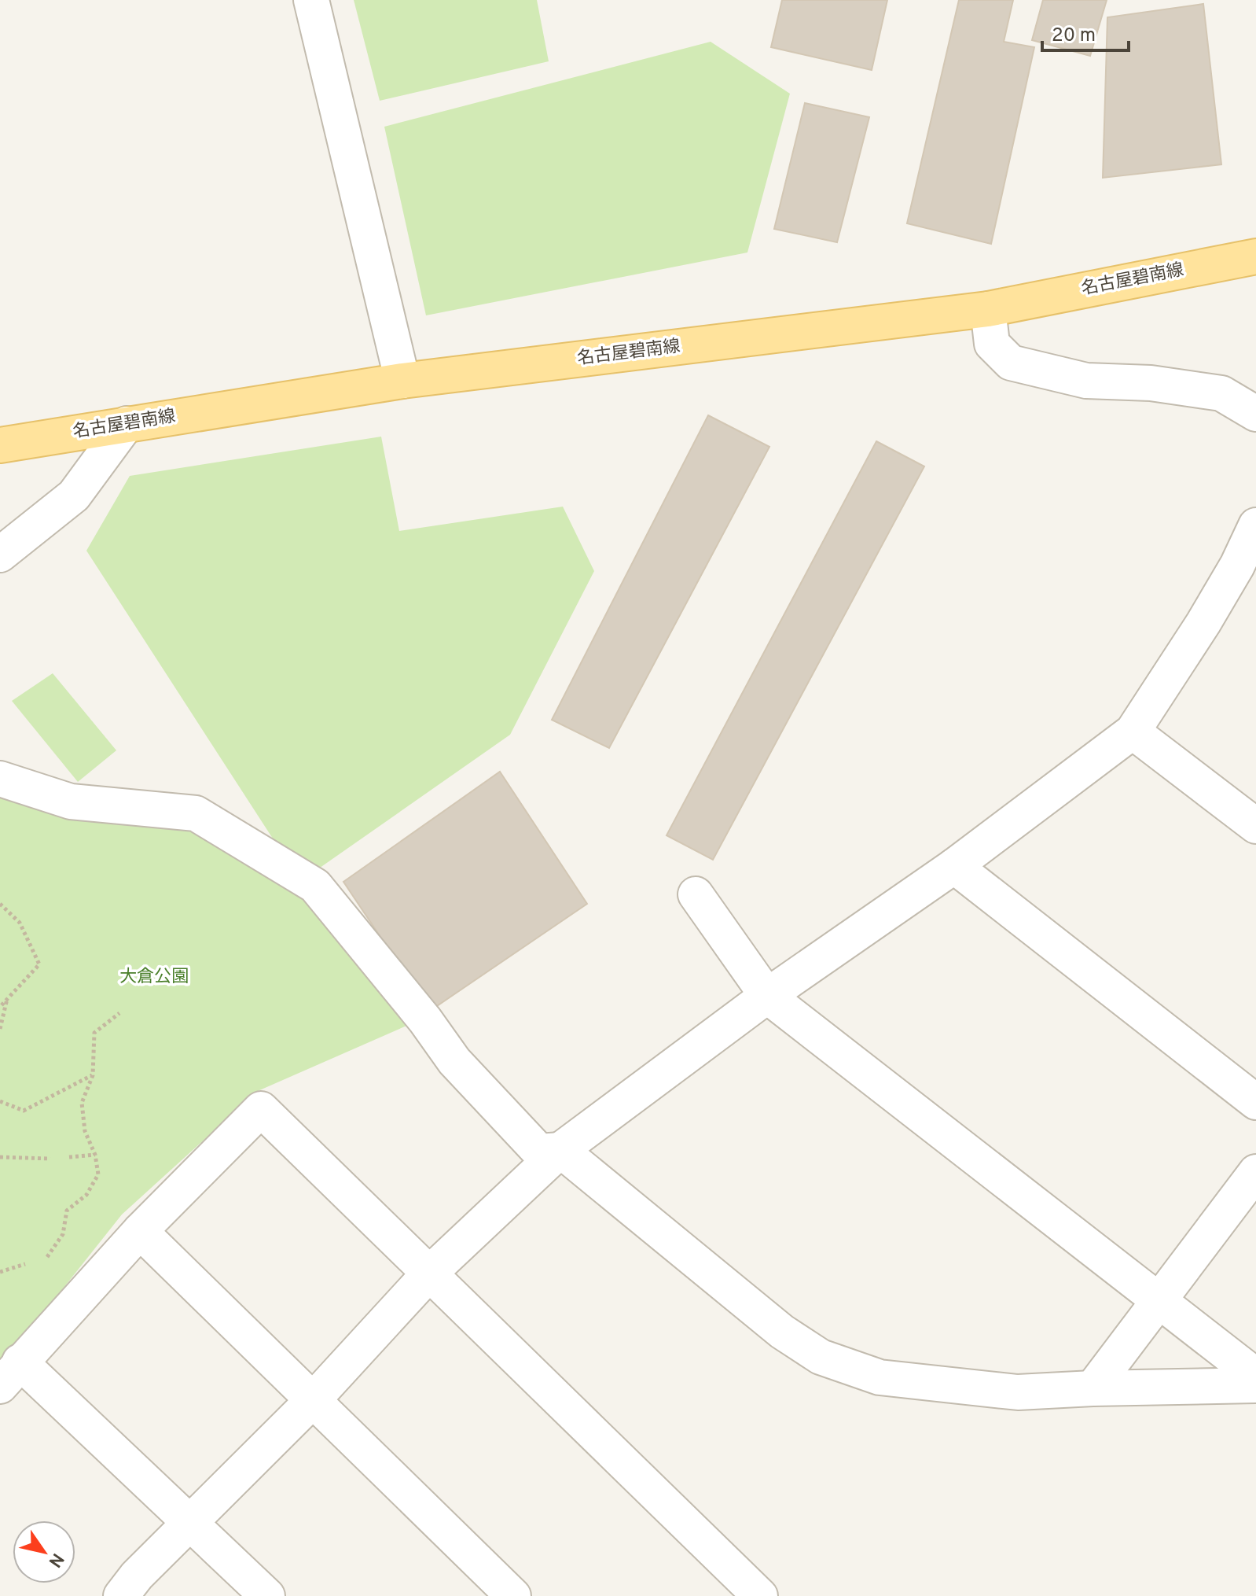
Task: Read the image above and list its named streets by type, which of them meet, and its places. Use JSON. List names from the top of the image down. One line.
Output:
{"streets":{"main road":["名古屋碧南線"]},"parks":["大倉公園"],"scale_bar":"20 m","north":"bottom right"}
